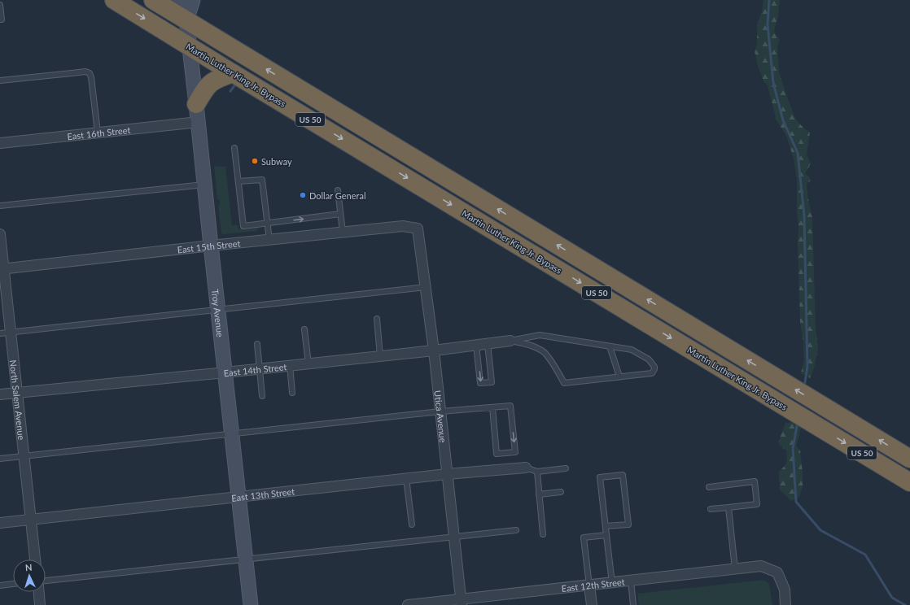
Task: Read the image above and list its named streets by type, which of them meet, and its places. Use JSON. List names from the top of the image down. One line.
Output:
{"streets":{"highway":["Martin Luther King Jr. Bypass","US 50"],"street":["East 16th Street","East 15th Street","Troy Avenue","East 14th Street","North Salem Avenue","Utica Avenue","East 13th Street","East 12th Street"]},"crossings":[["Martin Luther King Jr. Bypass","Troy Avenue"],["US 50","Troy Avenue"],["East 16th Street","Troy Avenue"],["East 15th Street","Troy Avenue"],["East 15th Street","North Salem Avenue"],["East 15th Street","Utica Avenue"],["Troy Avenue","East 14th Street"],["Troy Avenue","East 13th Street"],["East 14th Street","North Salem Avenue"],["East 14th Street","Utica Avenue"],["North Salem Avenue","East 13th Street"],["Utica Avenue","East 13th Street"],["Utica Avenue","East 12th Street"]],"places":["Subway","Dollar General"],"north":"top"}
